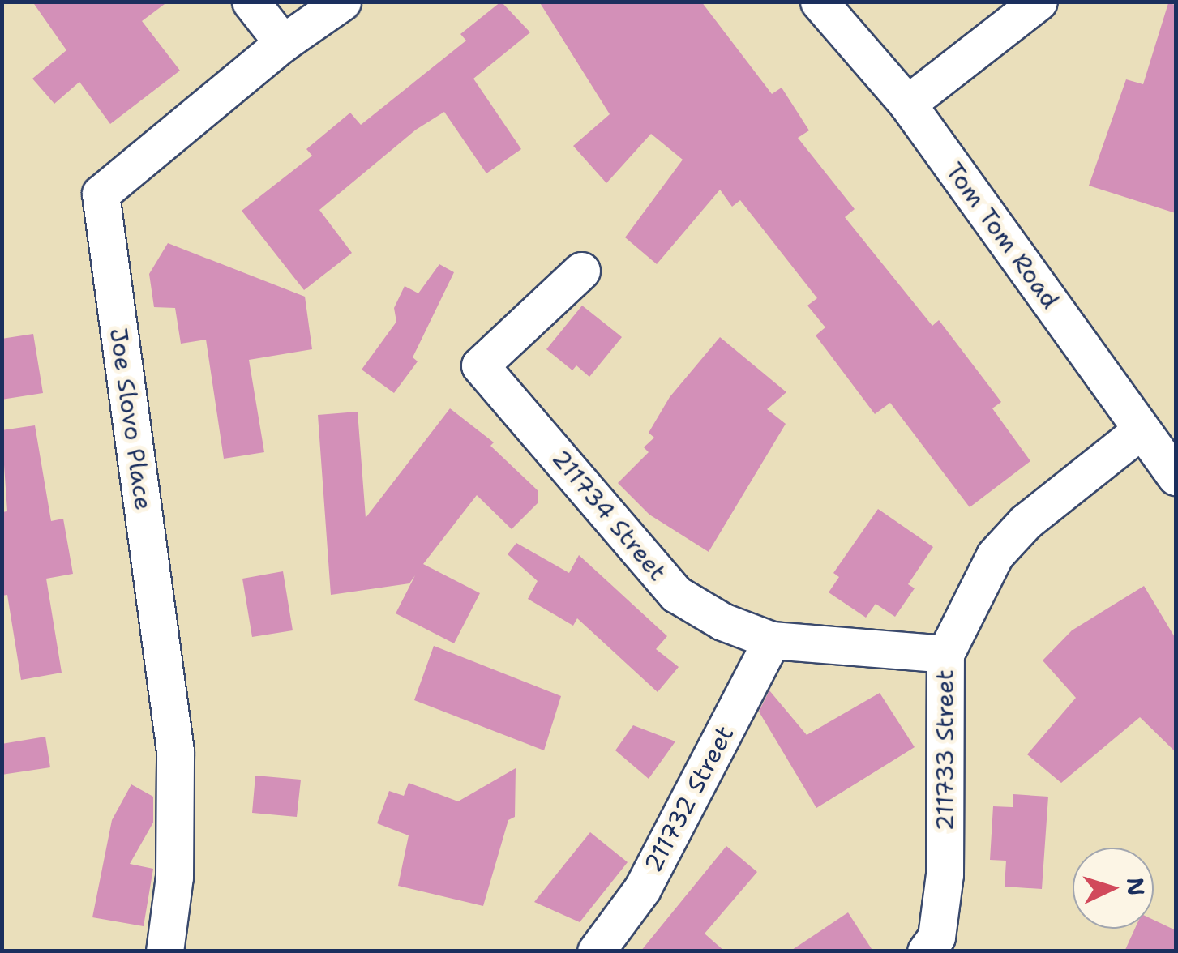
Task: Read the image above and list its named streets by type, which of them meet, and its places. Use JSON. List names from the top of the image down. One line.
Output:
{"streets":{"street":["Tom Tom Road","Joe Slovo Place","211734 Street","211733 Street","211732 Street"]},"crossings":[["Tom Tom Road","211733 Street"],["211734 Street","211733 Street"],["211734 Street","211732 Street"]],"north":"right"}
